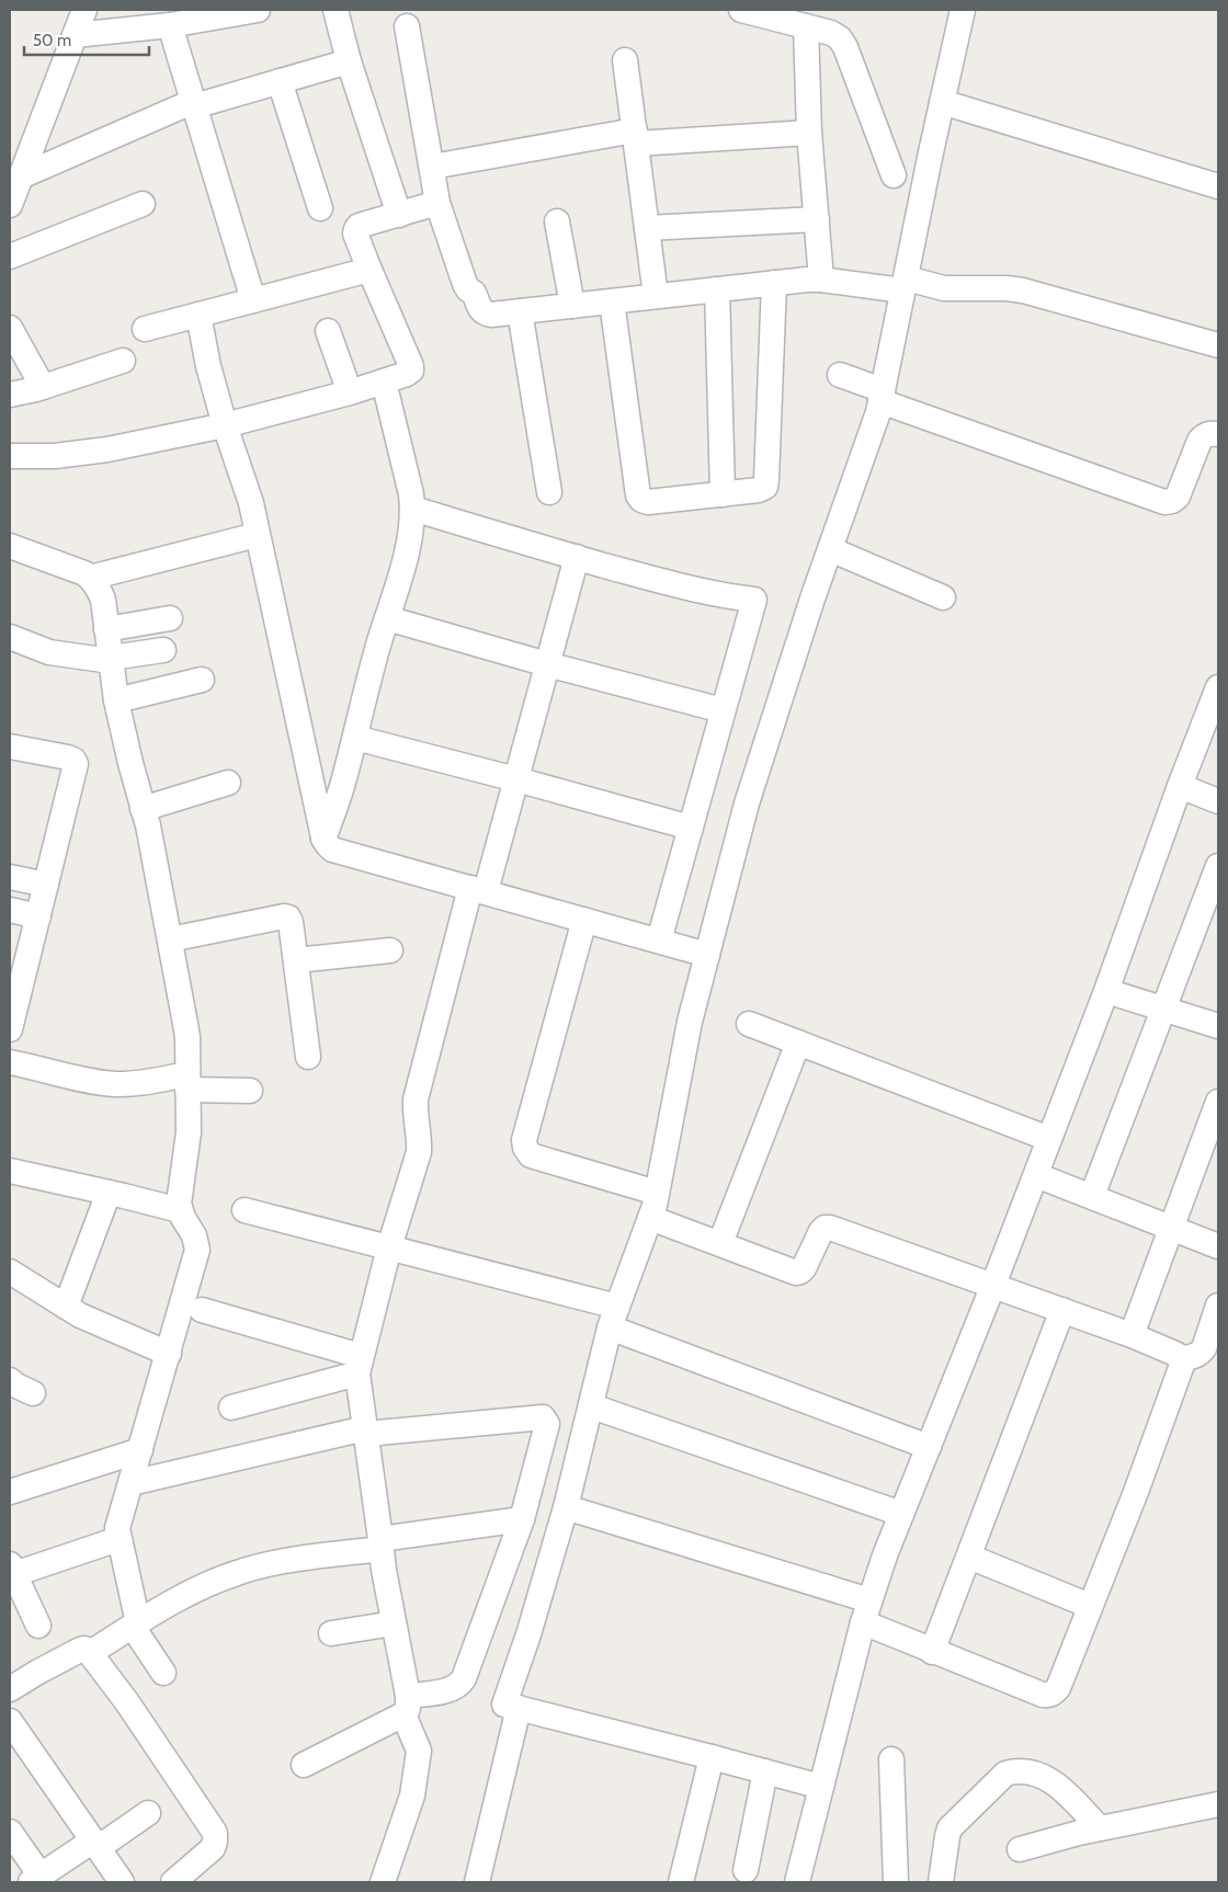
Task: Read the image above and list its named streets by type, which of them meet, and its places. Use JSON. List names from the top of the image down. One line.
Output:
{"scale_bar":"50 m"}
